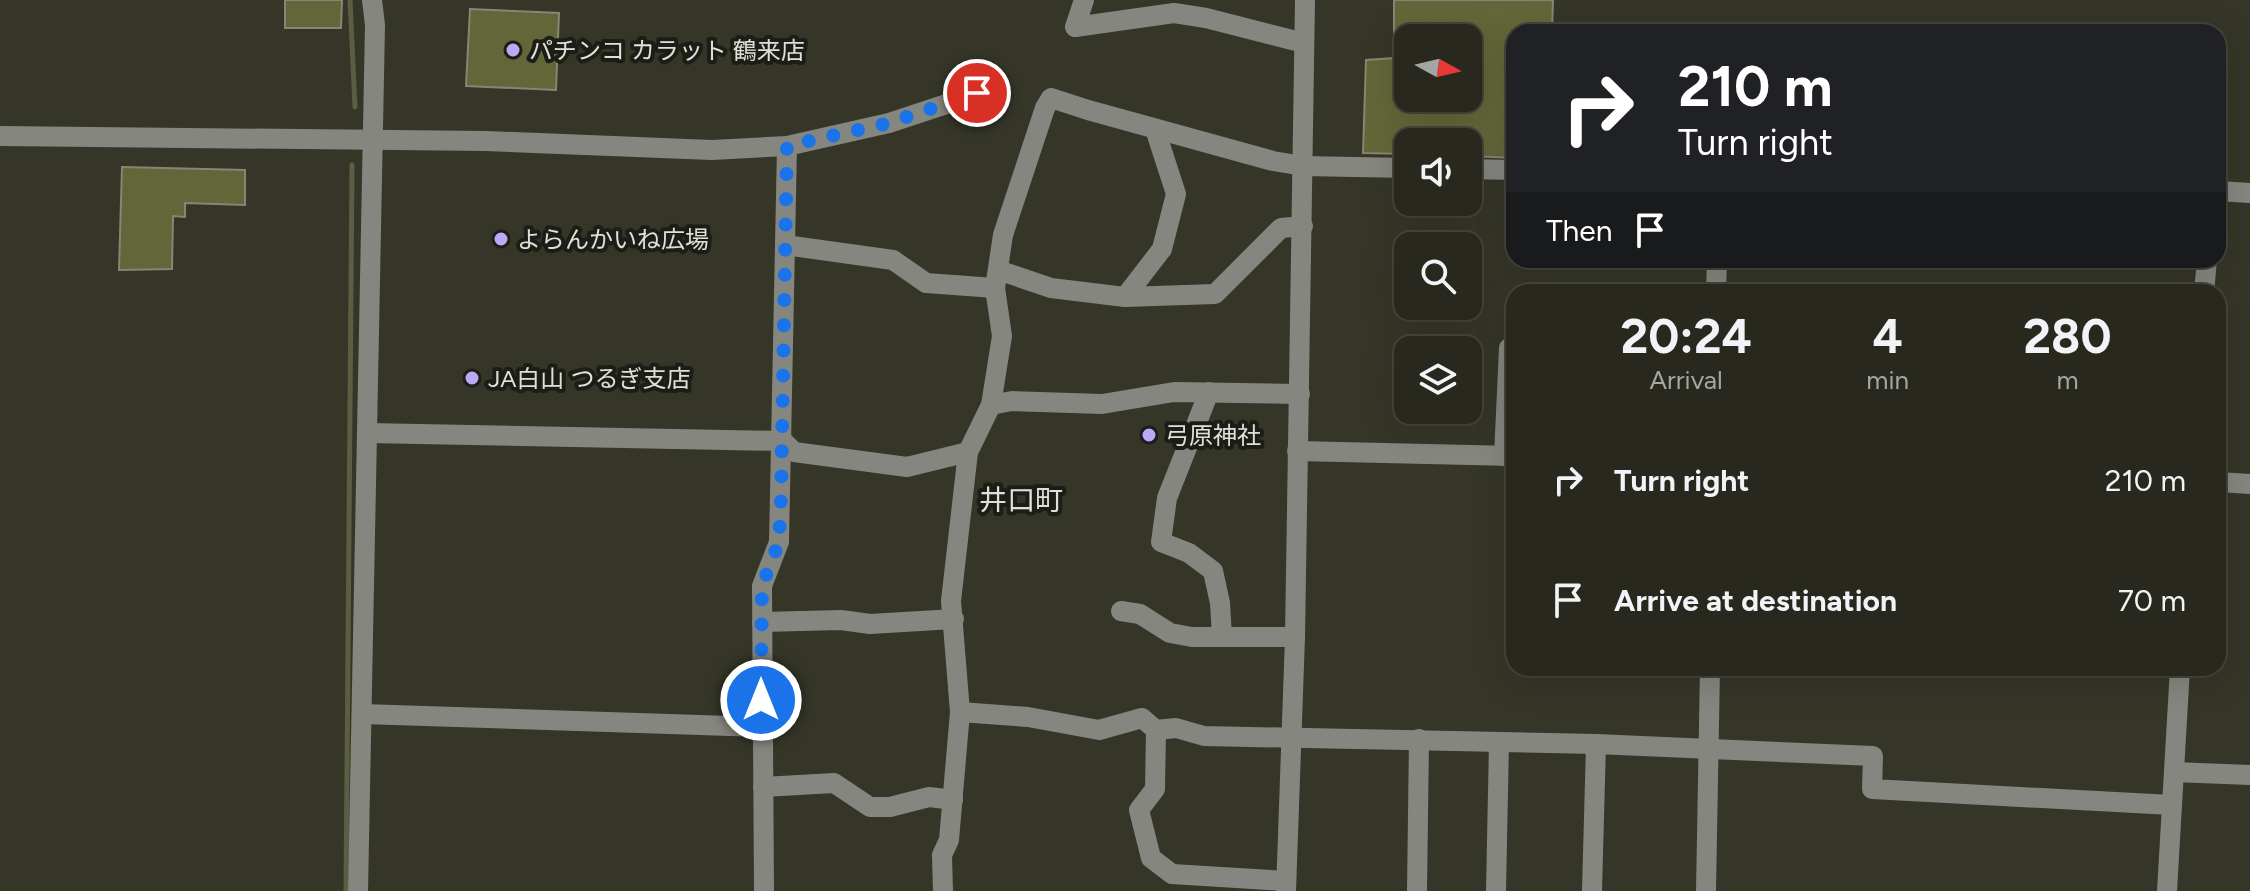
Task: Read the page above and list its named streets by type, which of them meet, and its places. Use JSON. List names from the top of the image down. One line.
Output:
{"districts":["井口町"],"places":["パチンコ カラット 鶴来店","よらんかいね広場","JA白山 つるぎ支店","弓原神社"],"north":"right","page":{"turn":["210 m","Turn right"],"then":"Then","eta":["20:24","Arrival","4","min","280","m"],"list":[{"name":"Turn right","value":"210 m"},{"name":"Arrive at destination","value":"70 m"}]}}
